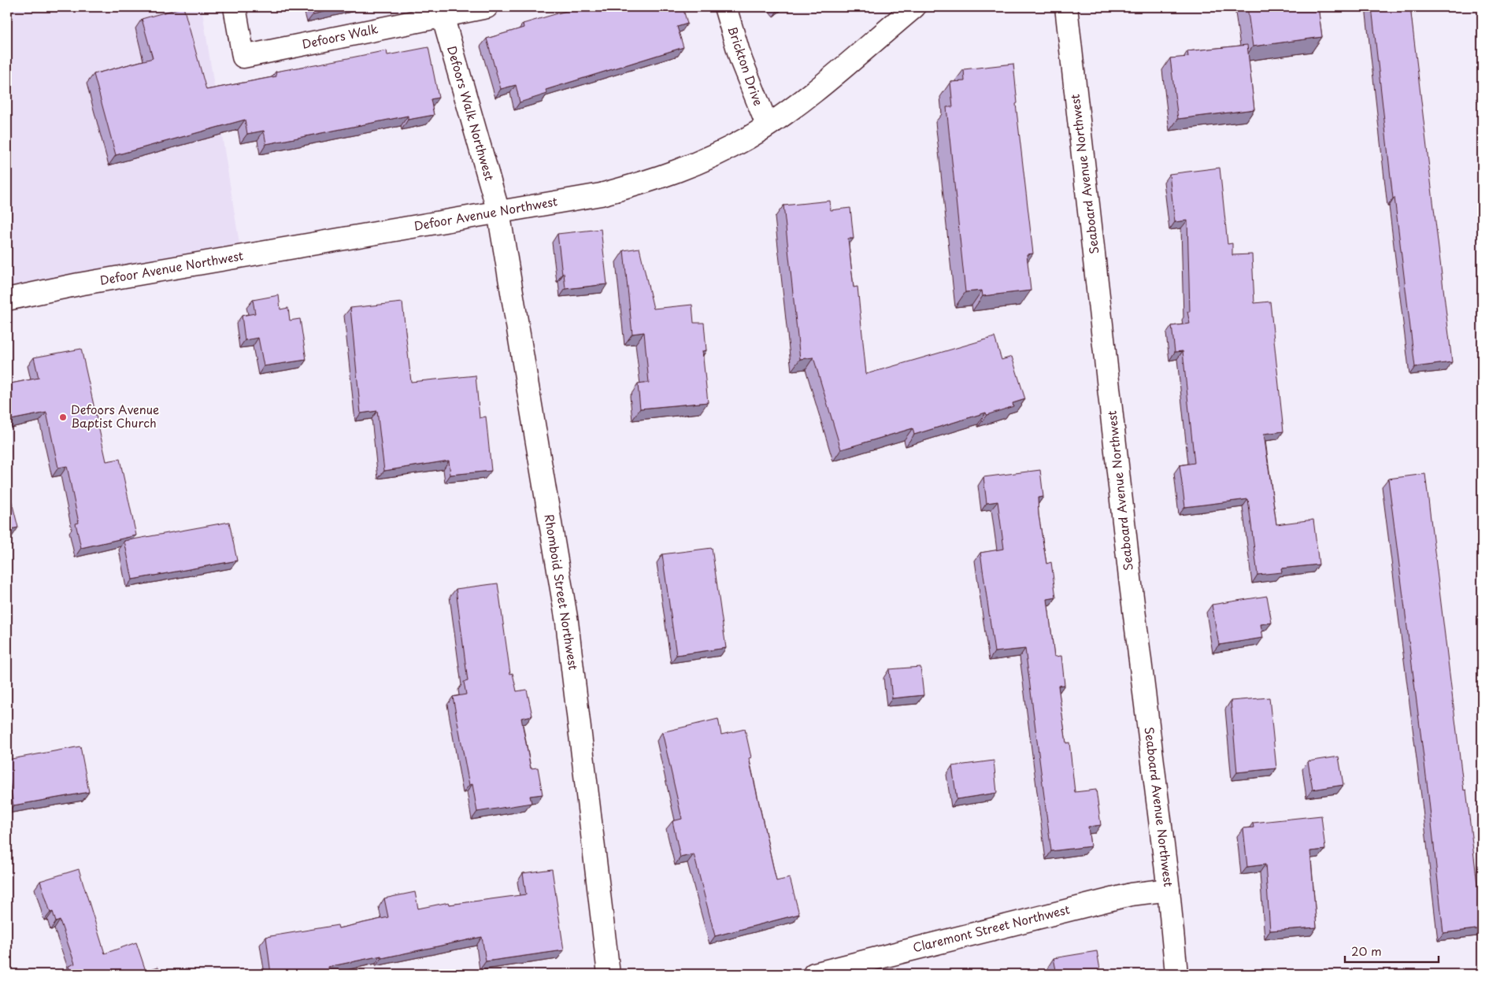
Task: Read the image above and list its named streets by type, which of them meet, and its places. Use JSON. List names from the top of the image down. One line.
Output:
{"streets":{"street":["Defoors Walk","Brickton Drive","Defoors Walk Northwest","Seaboard Avenue Northwest","Defoor Avenue Northwest","Rhomboid Street Northwest","Claremont Street Northwest"]},"crossings":[["Defoors Walk","Defoors Walk Northwest"],["Brickton Drive","Defoor Avenue Northwest"],["Defoors Walk Northwest","Defoor Avenue Northwest"],["Defoors Walk Northwest","Rhomboid Street Northwest"],["Seaboard Avenue Northwest","Claremont Street Northwest"],["Defoor Avenue Northwest","Rhomboid Street Northwest"]],"places":["Defoors Avenue Baptist Church"],"scale_bar":"20 m"}
